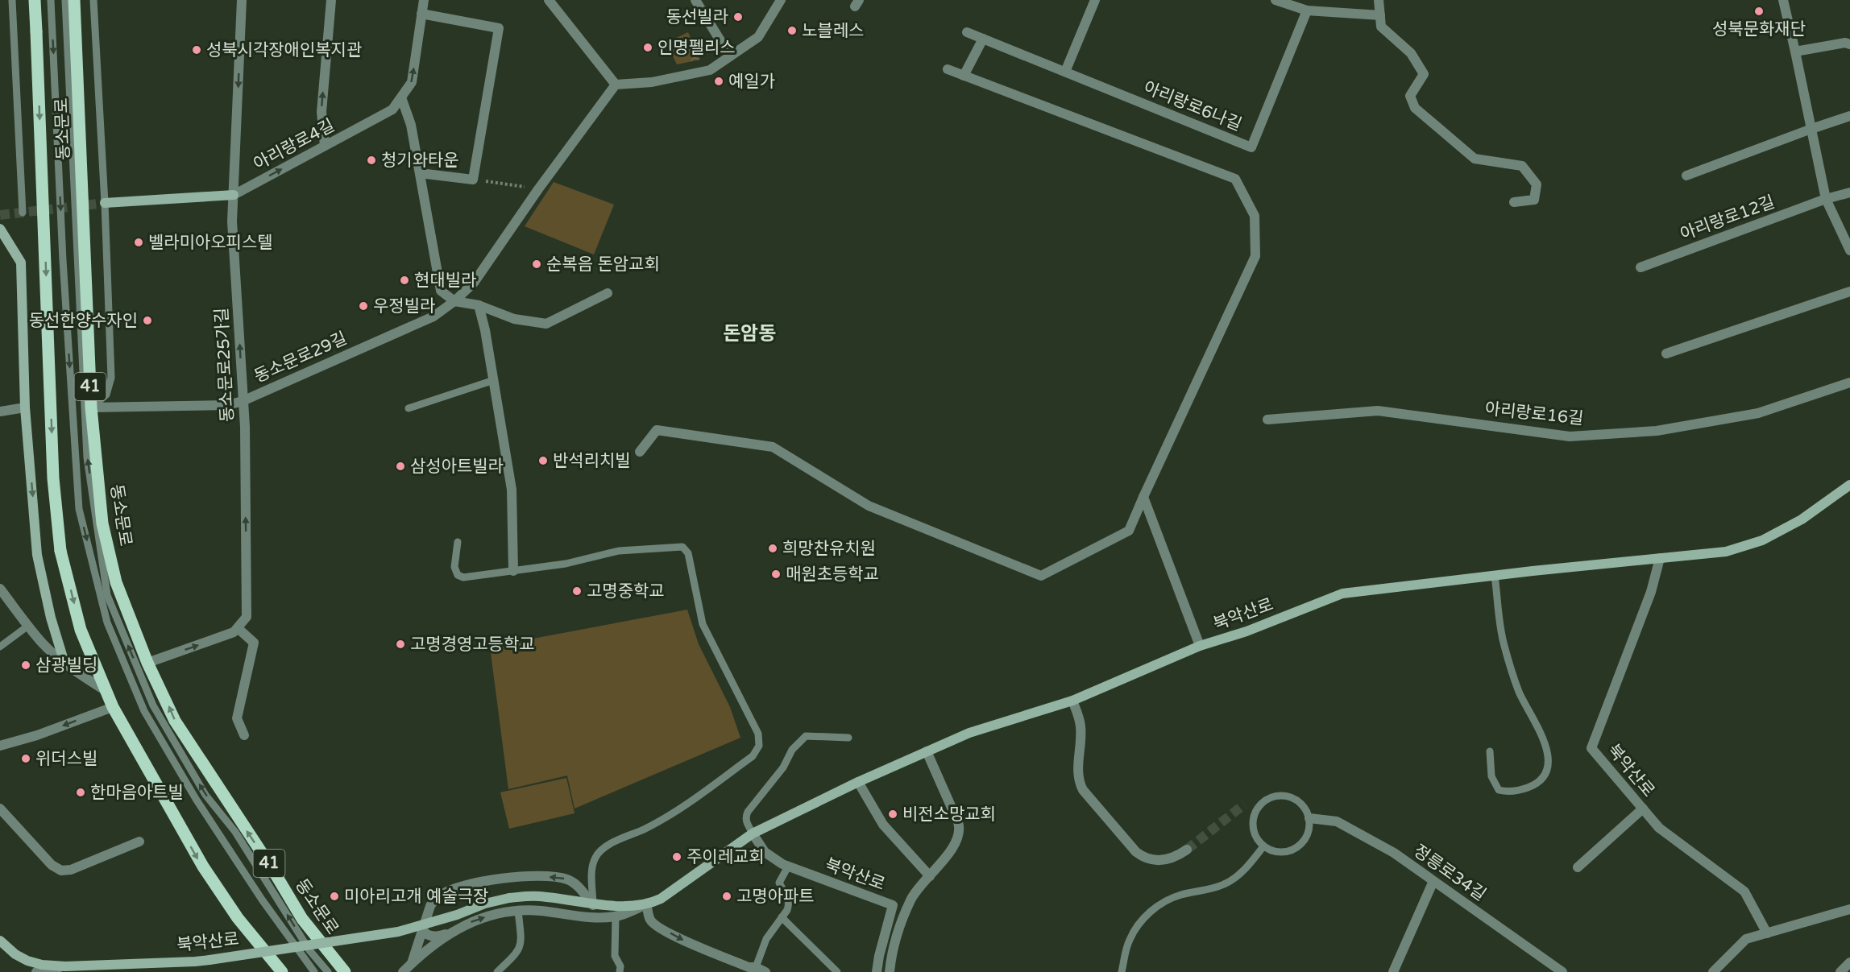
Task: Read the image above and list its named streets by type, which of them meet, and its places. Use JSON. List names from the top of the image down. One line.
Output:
{"streets":{"main road":["동소문로","41"],"street":["아리랑로6나길","아리랑로4길","아리랑로12길","동소문로29길","동소문로25가길","아리랑로16길","북악산로","정릉로34길"]},"crossings":[["동소문로","동소문로29길"],["아리랑로4길","동소문로25가길"],["동소문로29길","동소문로25가길"]],"one_way":["아리랑로4길"],"districts":["돈암동"],"places":["성북문화재단","동선빌라","노블레스","인명펠리스","성북시각장애인복지관","예일가","청기와타운","벨라미아오피스텔","순복음 돈암교회","현대빌라","우정빌라","동선한양수자인","반석리치빌","삼성아트빌라","희망찬유치원","매원초등학교","고명중학교","고명경영고등학교","삼광빌딩","위더스빌","한마음아트빌","비전소망교회","주이레교회","미아리고개 예술극장","고명아파트"]}
